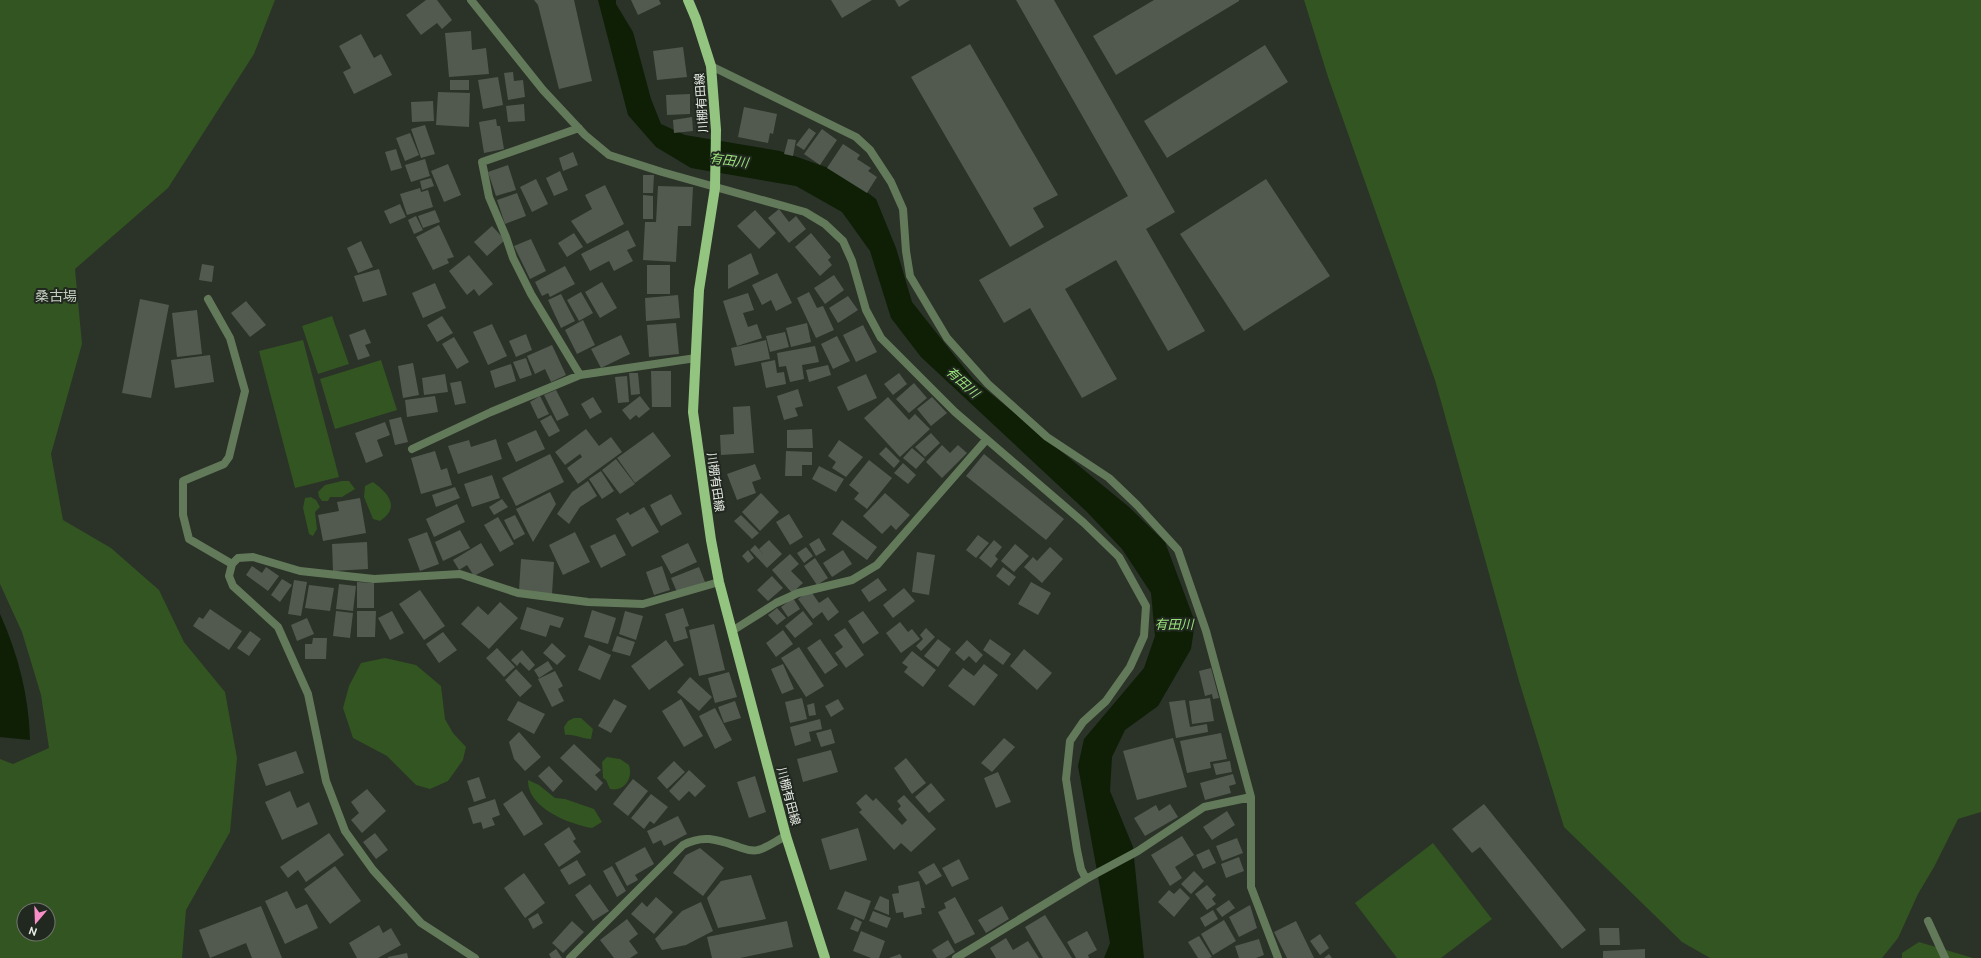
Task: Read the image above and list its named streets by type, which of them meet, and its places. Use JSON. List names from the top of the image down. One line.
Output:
{"streets":{"main road":["川棚有田線"]},"districts":["桑古場"],"water":["有田川"],"north":"bottom"}
